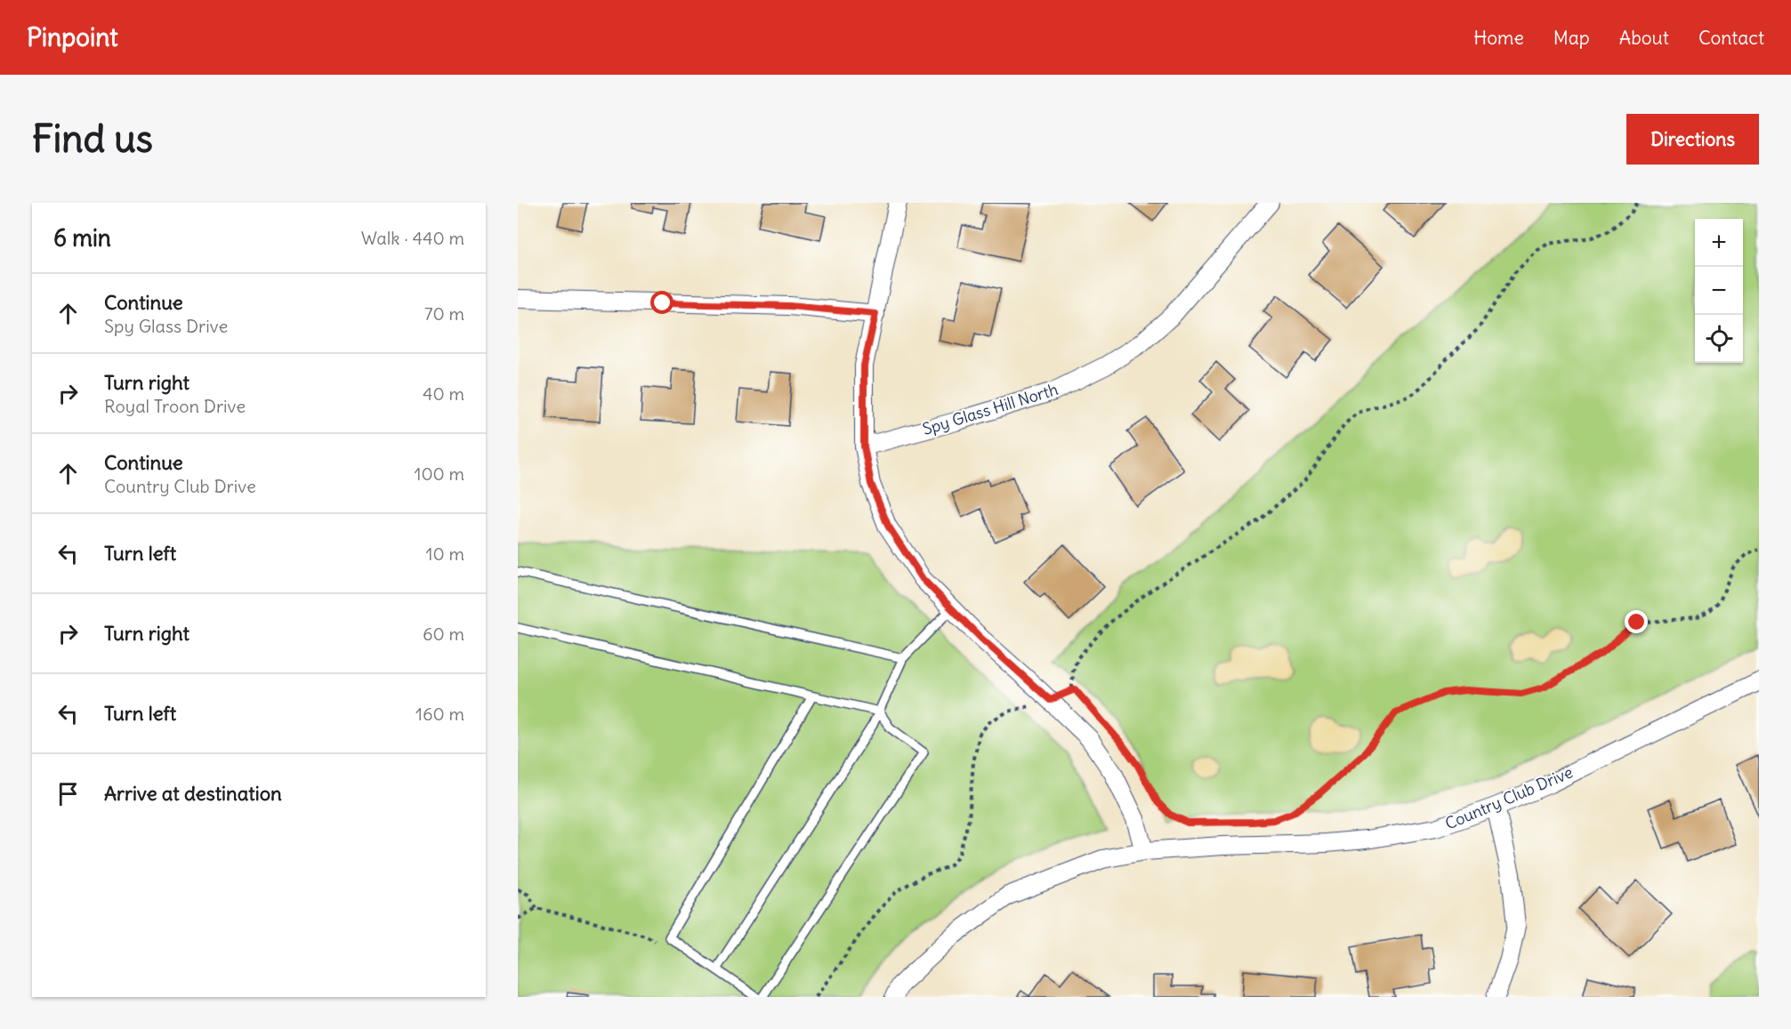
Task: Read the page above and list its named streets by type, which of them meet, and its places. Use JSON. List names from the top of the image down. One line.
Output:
{"streets":{"street":["Spy Glass Hill North","Country Club Drive"]},"page":{"header":"Pinpoint","nav":["Home","Map","About","Contact"],"buttons":"Directions","title":"Find us","heading":["6 min","Walk · 440 m"],"map_buttons":["+","−"],"list":[["Continue","Spy Glass Drive","70 m"],["Turn right","Royal Troon Drive","40 m"],["Continue","Country Club Drive","100 m"],["Turn left","10 m"],["Turn right","60 m"],["Turn left","160 m"],"Arrive at destination"]}}
